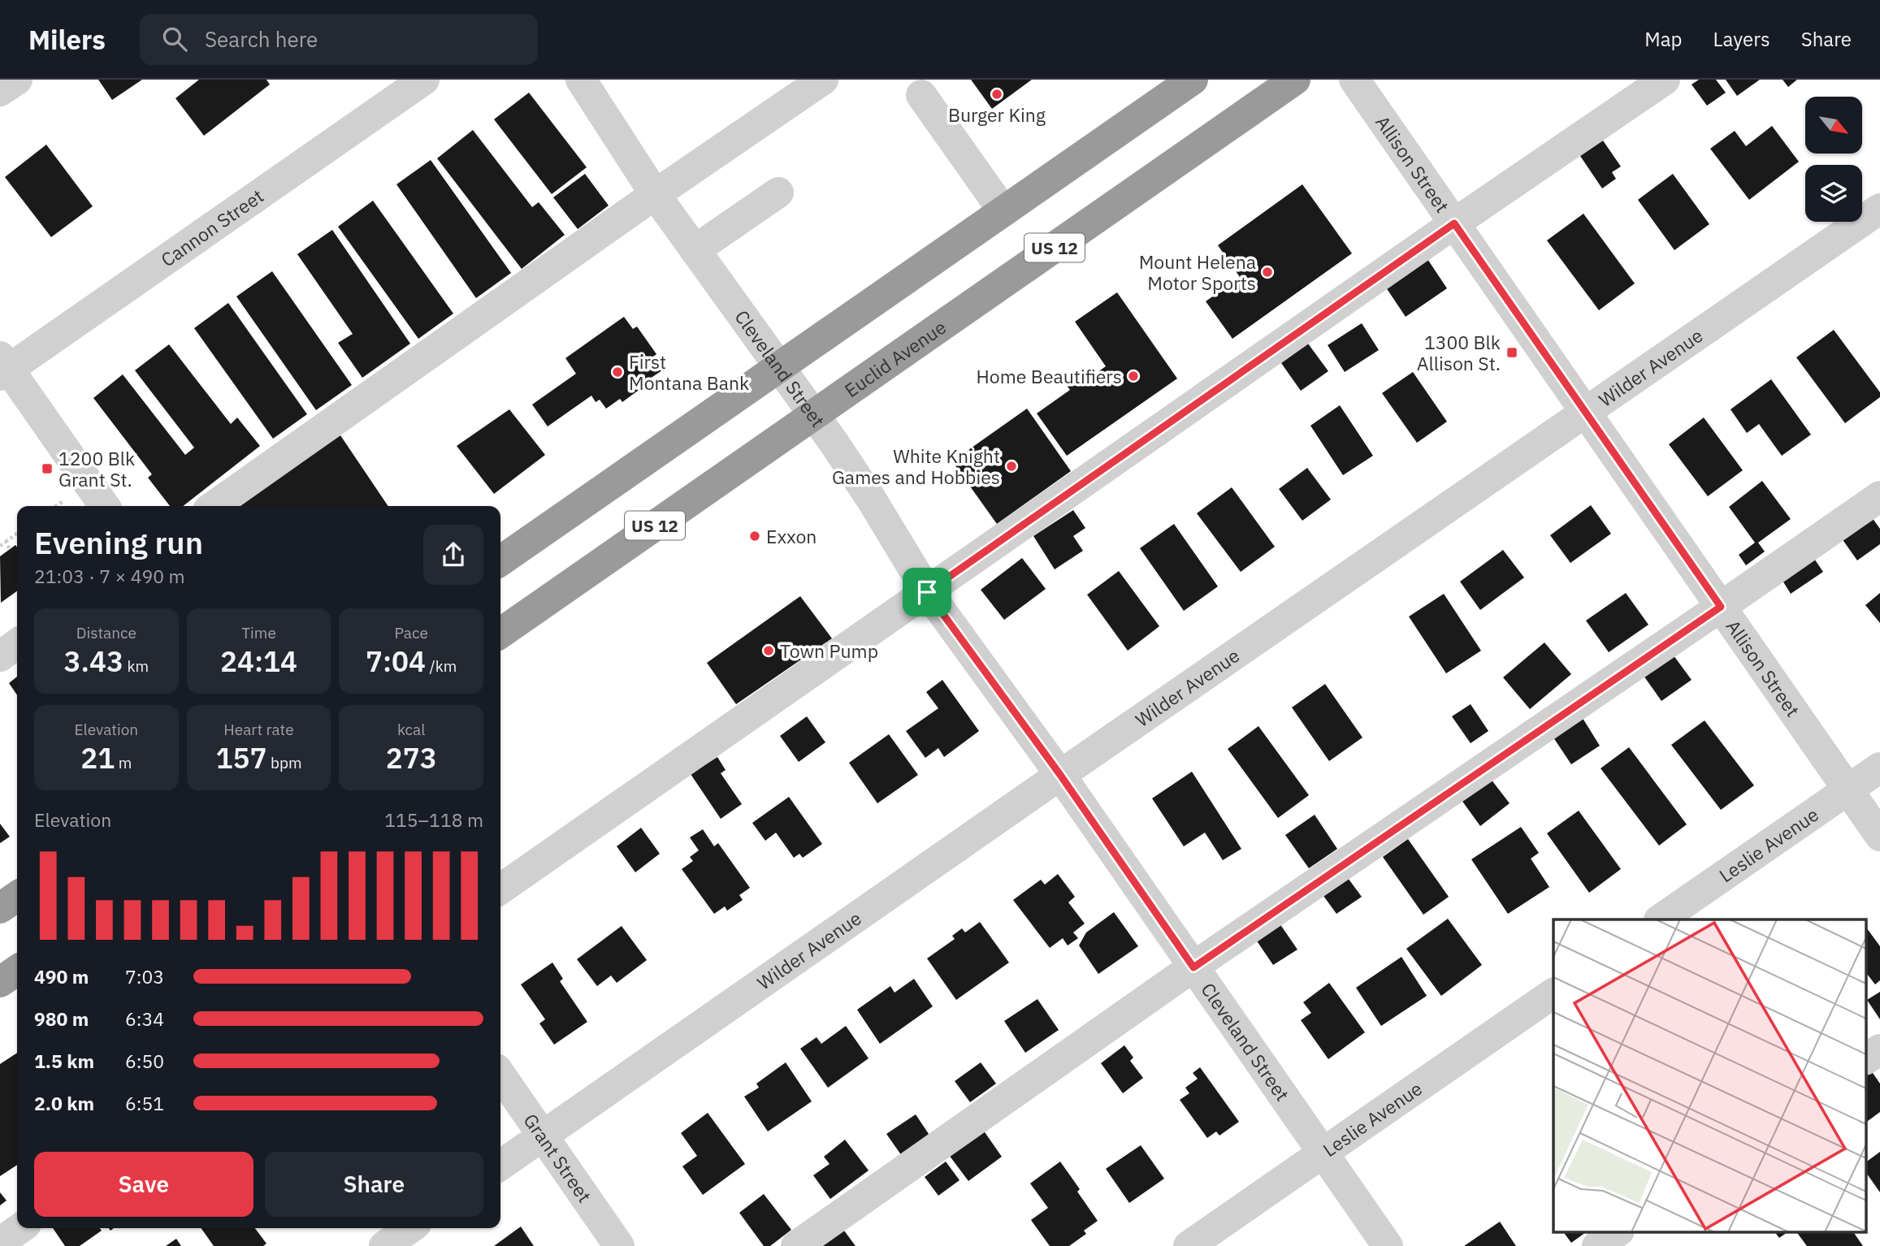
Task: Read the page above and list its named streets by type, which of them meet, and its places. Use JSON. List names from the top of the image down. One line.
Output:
{"streets":{"highway":["US 12","Euclid Avenue"],"street":["Allison Street","Cannon Street","Wilder Avenue","Cleveland Street","Leslie Avenue","Grant Street"]},"crossings":[["Allison Street","Wilder Avenue"],["Allison Street","Leslie Avenue"],["Euclid Avenue","Cleveland Street"],["Wilder Avenue","Cleveland Street"],["Wilder Avenue","Grant Street"],["Cleveland Street","Leslie Avenue"]],"places":{"other":["Burger King","Mount Helena Motor Sports","First Montana Bank","Home Beautifiers","White Knight Games and Hobbies","Exxon","Town Pump"],"transit":["1300 Blk Allison St.","1200 Blk Grant St."]},"north":"bottom right","page":{"header":"Milers","search":"Search here","nav":["Map","Layers","Share"],"heading":["Evening run","21:03 · 7 × 490 m"],"stats":[["Distance","3.43 km"],["Time","24:14"],["Pace","7:04 /km"],["Elevation","21 m"],["Heart rate","157 bpm"],["kcal","273"]],"chart":["Elevation","115–118 m"],"list":[{"name":"490 m","note":"7:03"},{"name":"980 m","note":"6:34"},{"name":"1.5 km","note":"6:50"},{"name":"2.0 km","note":"6:51"}],"buttons":["Save","Share"]}}
